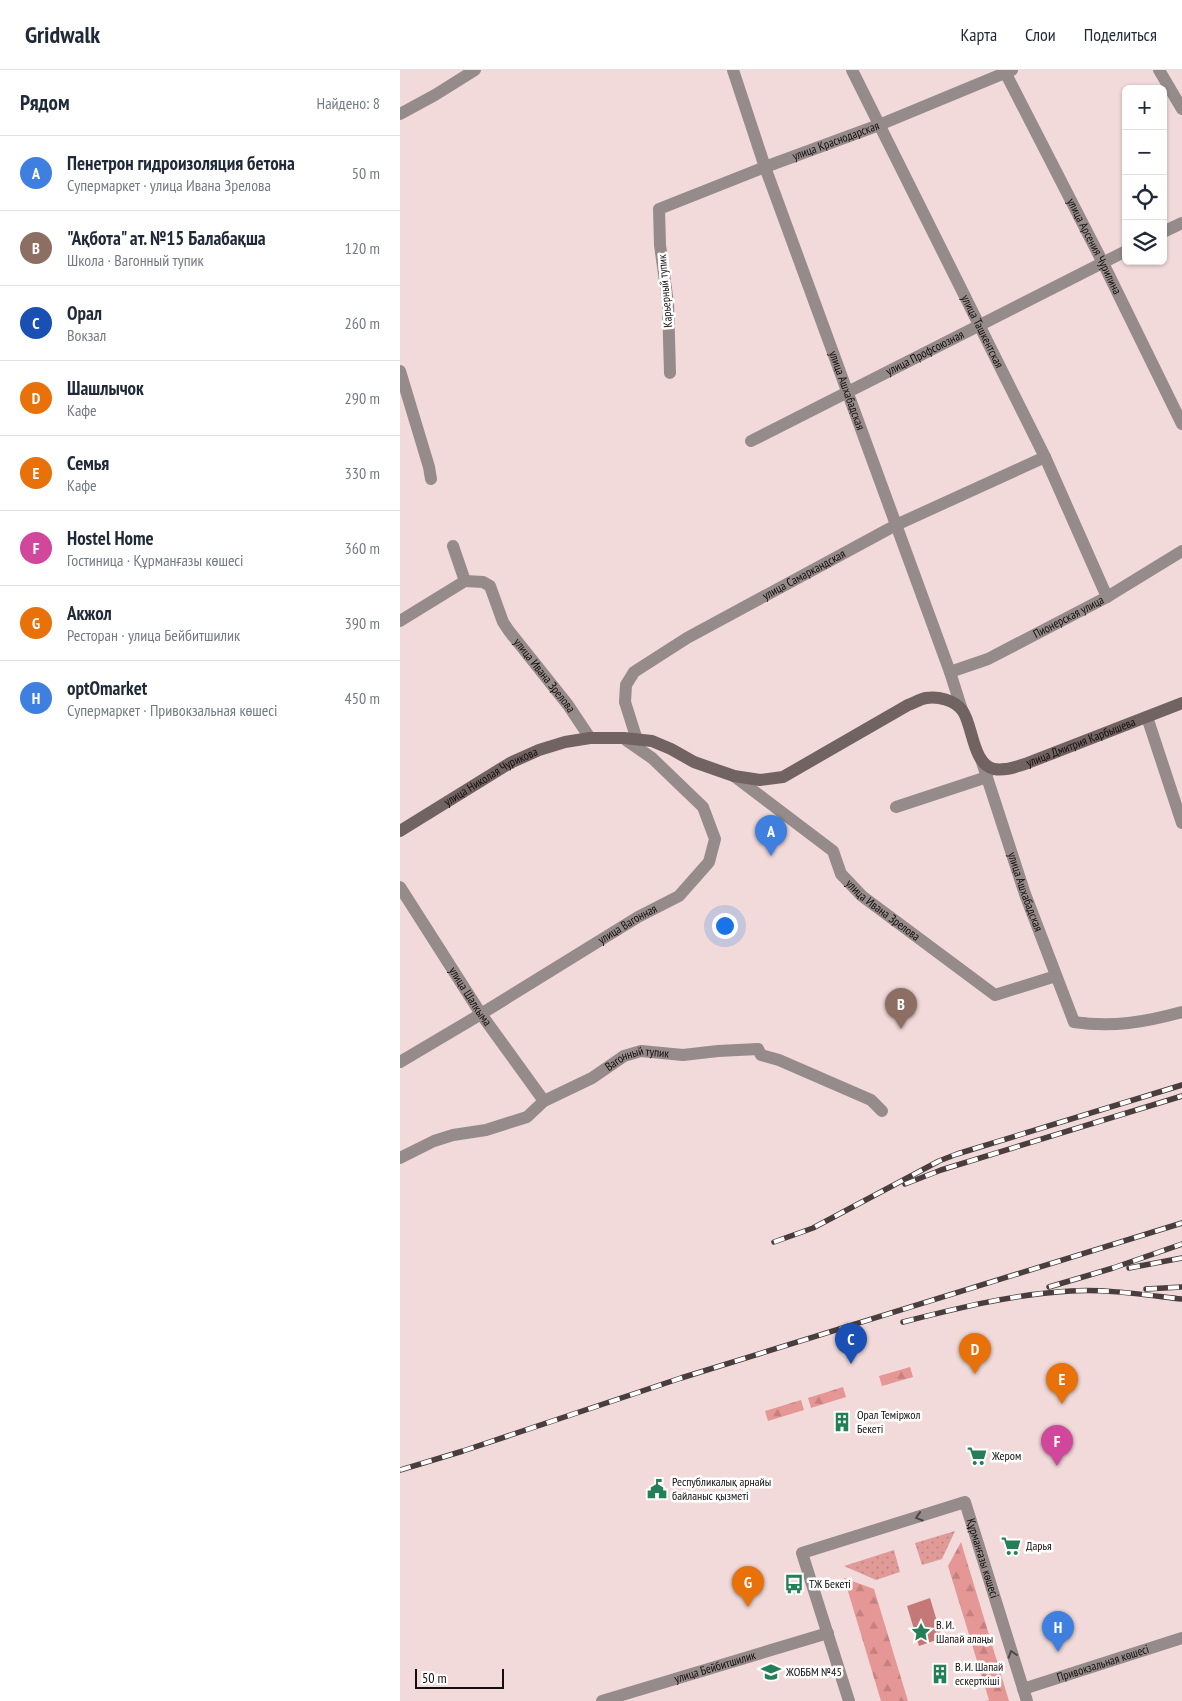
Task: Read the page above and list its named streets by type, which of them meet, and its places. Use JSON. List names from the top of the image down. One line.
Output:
{"streets":{"street":["улица Краснодарская","улица Арсения Чурилина","Карьерный тупик","улица Ташкентская","улица Профсоюзная","улица Ашхабадская","улица Самаркандская","Пионерская улица","улица Ивана Зрелова","улица Дмитрия Карбышева","улица Николая Чурикова","улица Вагонная","улица Шалкыма","Вагонный тупик","Құрманғазы көшесі","Привокзальная көшесі","улица Бейбитшилик"]},"crossings":[["улица Краснодарская","улица Арсения Чурилина"],["улица Краснодарская","Карьерный тупик"],["улица Краснодарская","улица Ташкентская"],["улица Краснодарская","улица Ашхабадская"],["улица Арсения Чурилина","улица Профсоюзная"],["улица Ташкентская","улица Профсоюзная"],["улица Ташкентская","улица Самаркандская"],["улица Ташкентская","Пионерская улица"],["улица Профсоюзная","улица Ашхабадская"],["улица Ашхабадская","улица Самаркандская"],["улица Ашхабадская","Пионерская улица"],["улица Ашхабадская","улица Ивана Зрелова"],["улица Ашхабадская","улица Дмитрия Карбышева"],["улица Самаркандская","улица Ивана Зрелова"],["улица Ивана Зрелова","улица Николая Чурикова"],["улица Ивана Зрелова","улица Вагонная"],["улица Вагонная","улица Шалкыма"],["улица Шалкыма","Вагонный тупик"],["Құрманғазы көшесі","Привокзальная көшесі"],["Құрманғазы көшесі","улица Бейбитшилик"]],"places":{"building":["Орал Теміржол Бекеті","В. И. Шапай ескерткіші"],"supermarket":["Жером","Дарья"],"public building":["Республикалық арнайы байланыс қызметі"],"bus stop":["ТЖ Бекеті"],"place":["В. И. Шапай алаңы"],"school or university":["ЖОББМ №45"]},"scale_bar":"50 m","page":{"header":"Gridwalk","nav":["Карта","Слои","Поделиться"],"heading":["Рядом","Найдено: 8"],"map_buttons":["+","−"],"list":[{"mark":"A","name":"Пенетрон гидроизоляция бетона","note":"Супермаркет · улица Ивана Зрелова","value":"50 m"},{"mark":"B","name":"\"Ақбота\" ат. №15 Балабақша","note":"Школа · Вагонный тупик","value":"120 m"},{"mark":"C","name":"Орал","note":"Вокзал","value":"260 m"},{"mark":"D","name":"Шашлычок","note":"Кафе","value":"290 m"},{"mark":"E","name":"Семья","note":"Кафе","value":"330 m"},{"mark":"F","name":"Hostel Home","note":"Гостиница · Құрманғазы көшесі","value":"360 m"},{"mark":"G","name":"Акжол","note":"Ресторан · улица Бейбитшилик","value":"390 m"},{"mark":"H","name":"optOmarket","note":"Супермаркет · Привокзальная көшесі","value":"450 m"}],"pins":["A","B","C","D","E","F","G","H"],"scale":"50 m"}}
